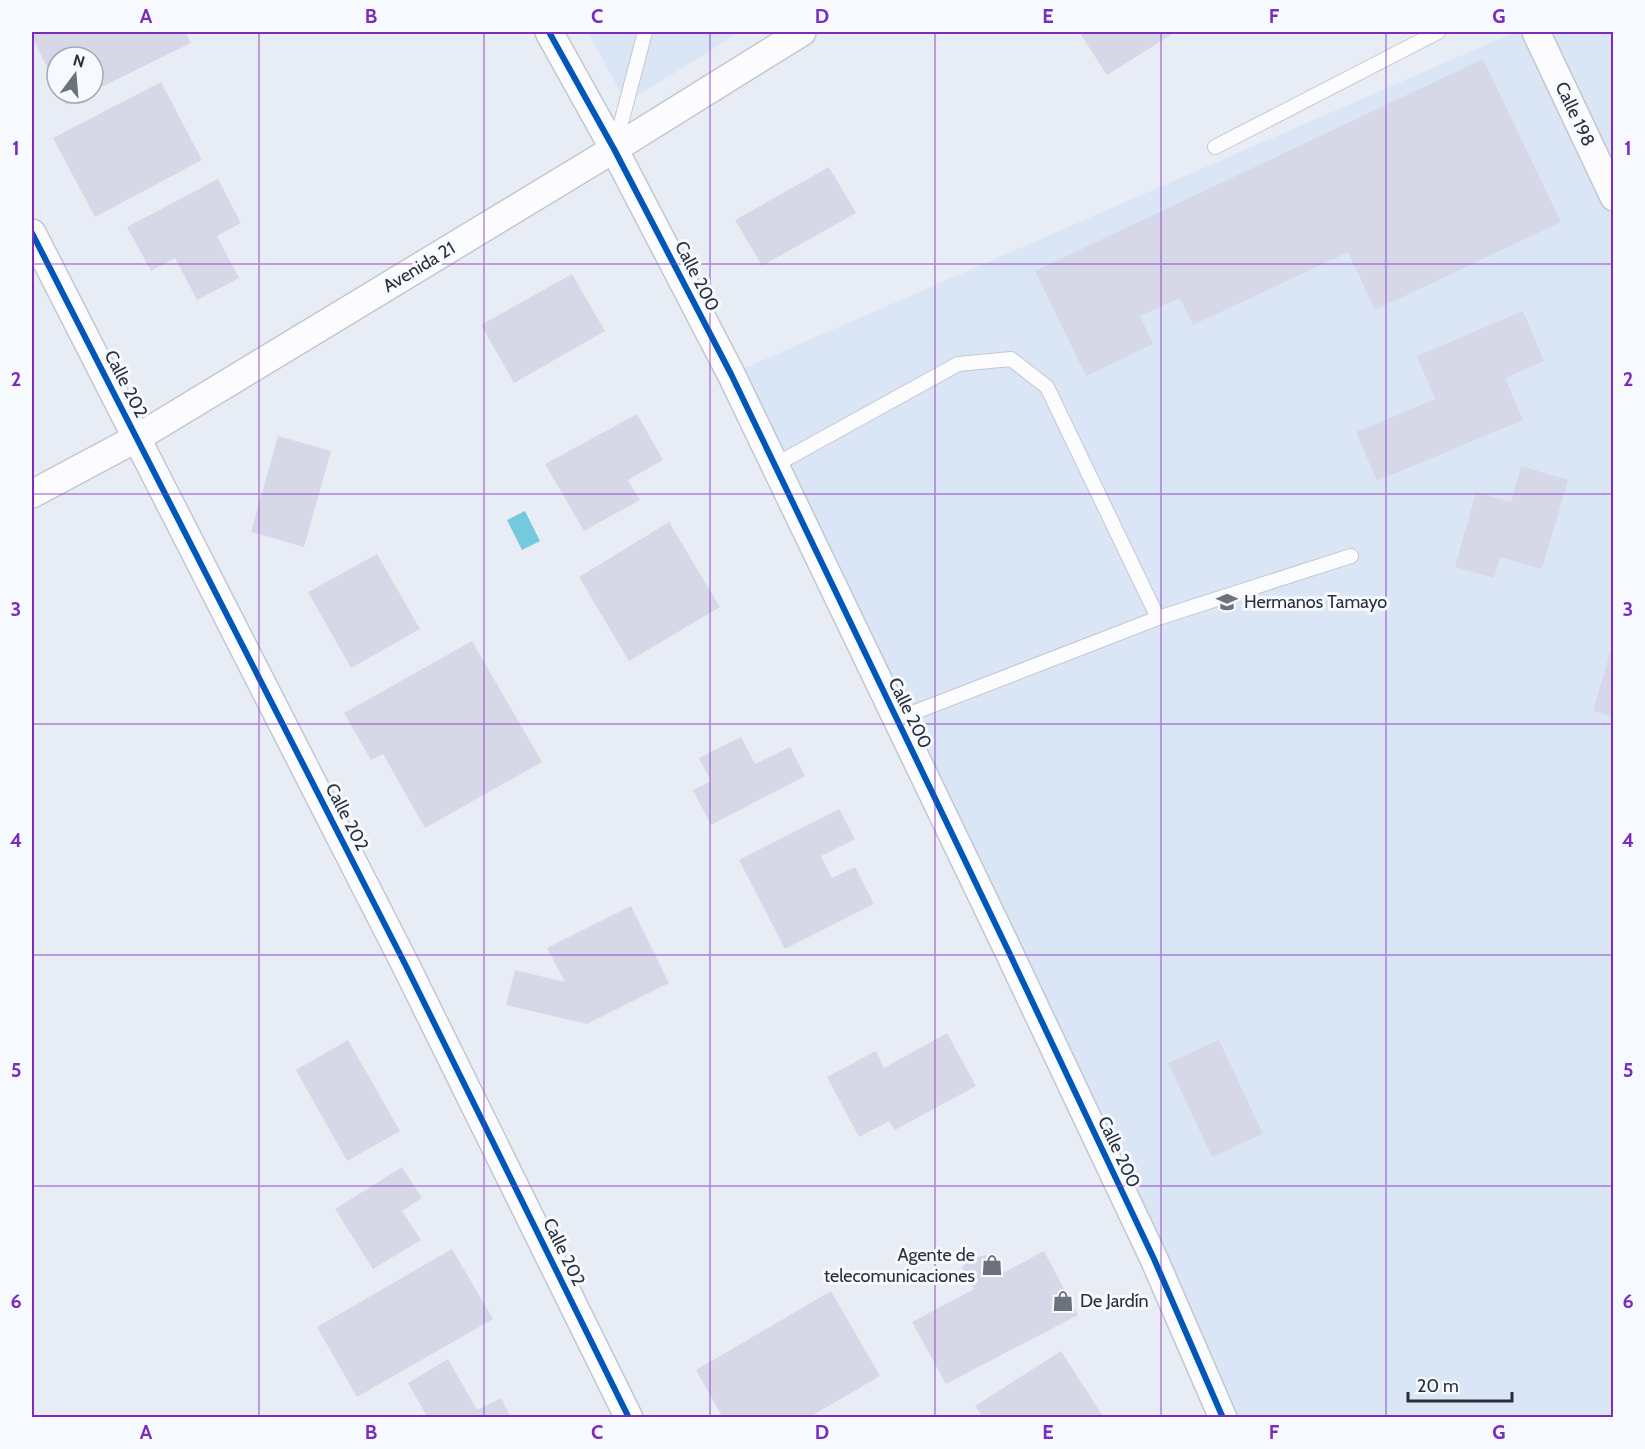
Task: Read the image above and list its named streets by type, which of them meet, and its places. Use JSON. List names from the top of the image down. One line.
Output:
{"streets":{"street":["Calle 198","Avenida 21","Calle 200","Calle 202"]},"crossings":[["Avenida 21","Calle 200"],["Avenida 21","Calle 202"]],"places":{"school or university":["Hermanos Tamayo"],"shop":["Agente de telecomunicaciones","De Jardín"]},"scale_bar":"20 m","north":"top","grid":{"columns":["A","B","C","D","E","F","G"],"rows":["1","2","3","4","5","6"]}}
